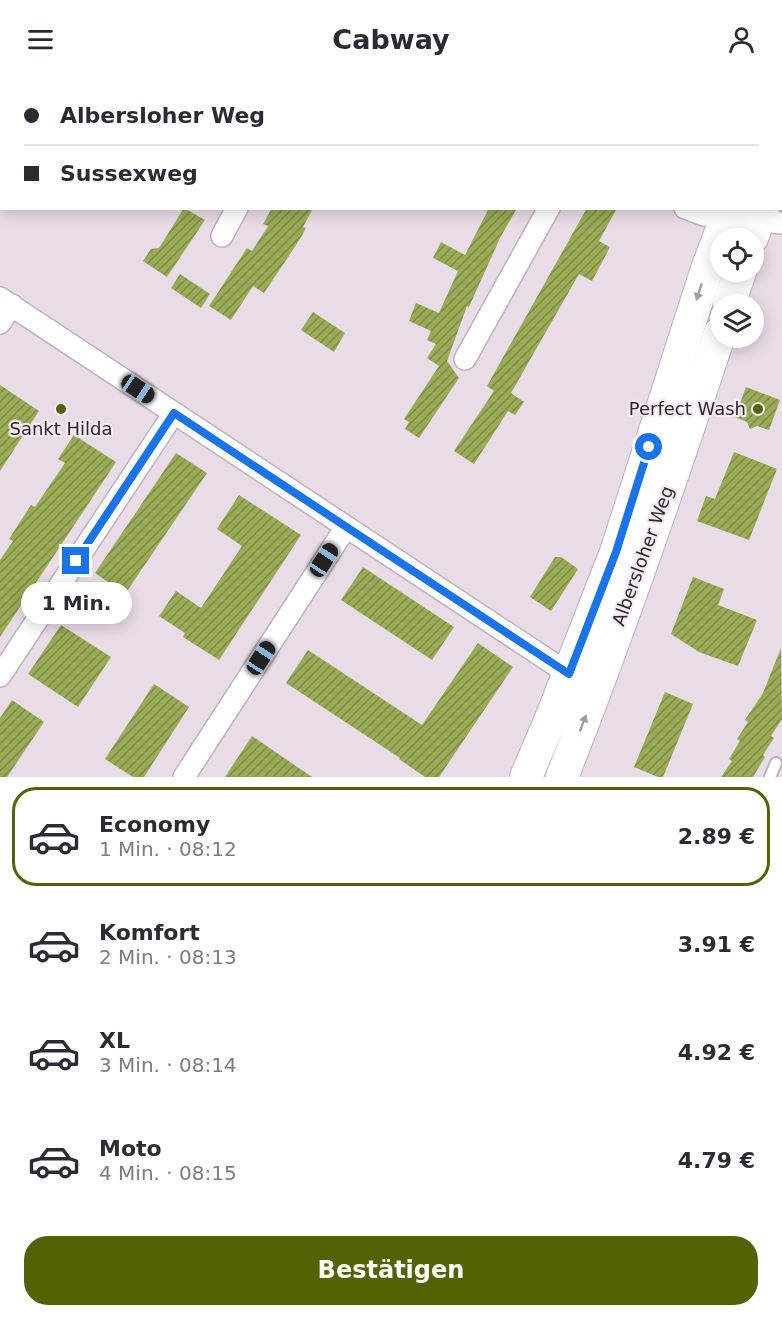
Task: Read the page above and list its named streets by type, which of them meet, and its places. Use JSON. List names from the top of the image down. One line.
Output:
{"streets":{"main road":["Albersloher Weg"]},"places":["Sankt Hilda","Perfect Wash"],"page":{"header":"Cabway","banner":["Albersloher Weg","Sussexweg"],"bubble":"1 Min.","list":[{"name":"Economy","note":"1 Min. · 08:12","value":"2.89 €"},{"name":"Komfort","note":"2 Min. · 08:13","value":"3.91 €"},{"name":"XL","note":"3 Min. · 08:14","value":"4.92 €"},{"name":"Moto","note":"4 Min. · 08:15","value":"4.79 €"}],"buttons":"Bestätigen"}}
